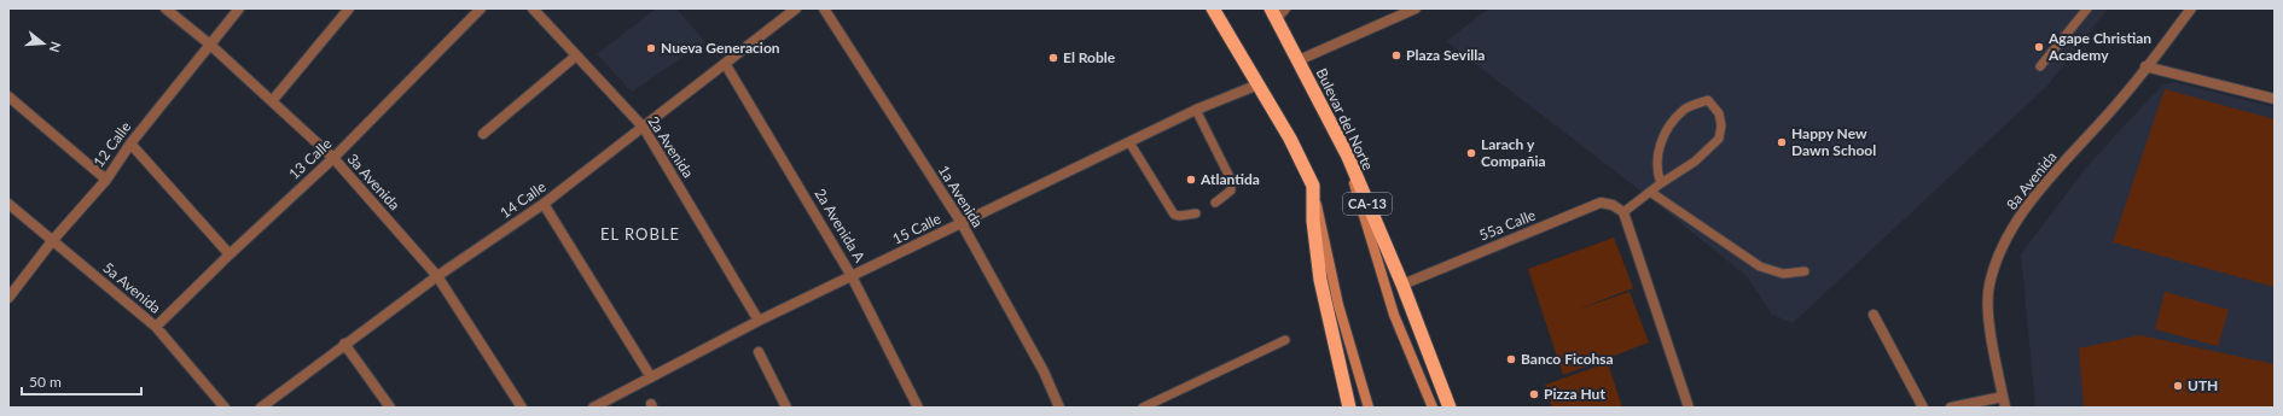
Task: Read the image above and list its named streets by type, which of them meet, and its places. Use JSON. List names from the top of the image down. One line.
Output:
{"streets":{"highway":["Bulevar del Norte","CA-13"],"street":["12 Calle","2a Avenida","13 Calle","8a Avenida","3a Avenida","1a Avenida","14 Calle","2a Avenida A","55a Calle","15 Calle","5a Avenida"]},"crossings":[["Bulevar del Norte","55a Calle"],["12 Calle","3a Avenida"],["12 Calle","5a Avenida"],["2a Avenida","14 Calle"],["2a Avenida","15 Calle"],["13 Calle","3a Avenida"],["13 Calle","5a Avenida"],["3a Avenida","14 Calle"],["1a Avenida","15 Calle"],["14 Calle","2a Avenida A"],["2a Avenida A","15 Calle"]],"districts":["EL ROBLE"],"places":["Agape Christian Academy","Nueva Generacion","Plaza Sevilla","El Roble","Happy New Dawn School","Larach y Compañia","Atlantida","Banco Ficohsa","UTH","Pizza Hut"],"scale_bar":"50 m","north":"right"}
